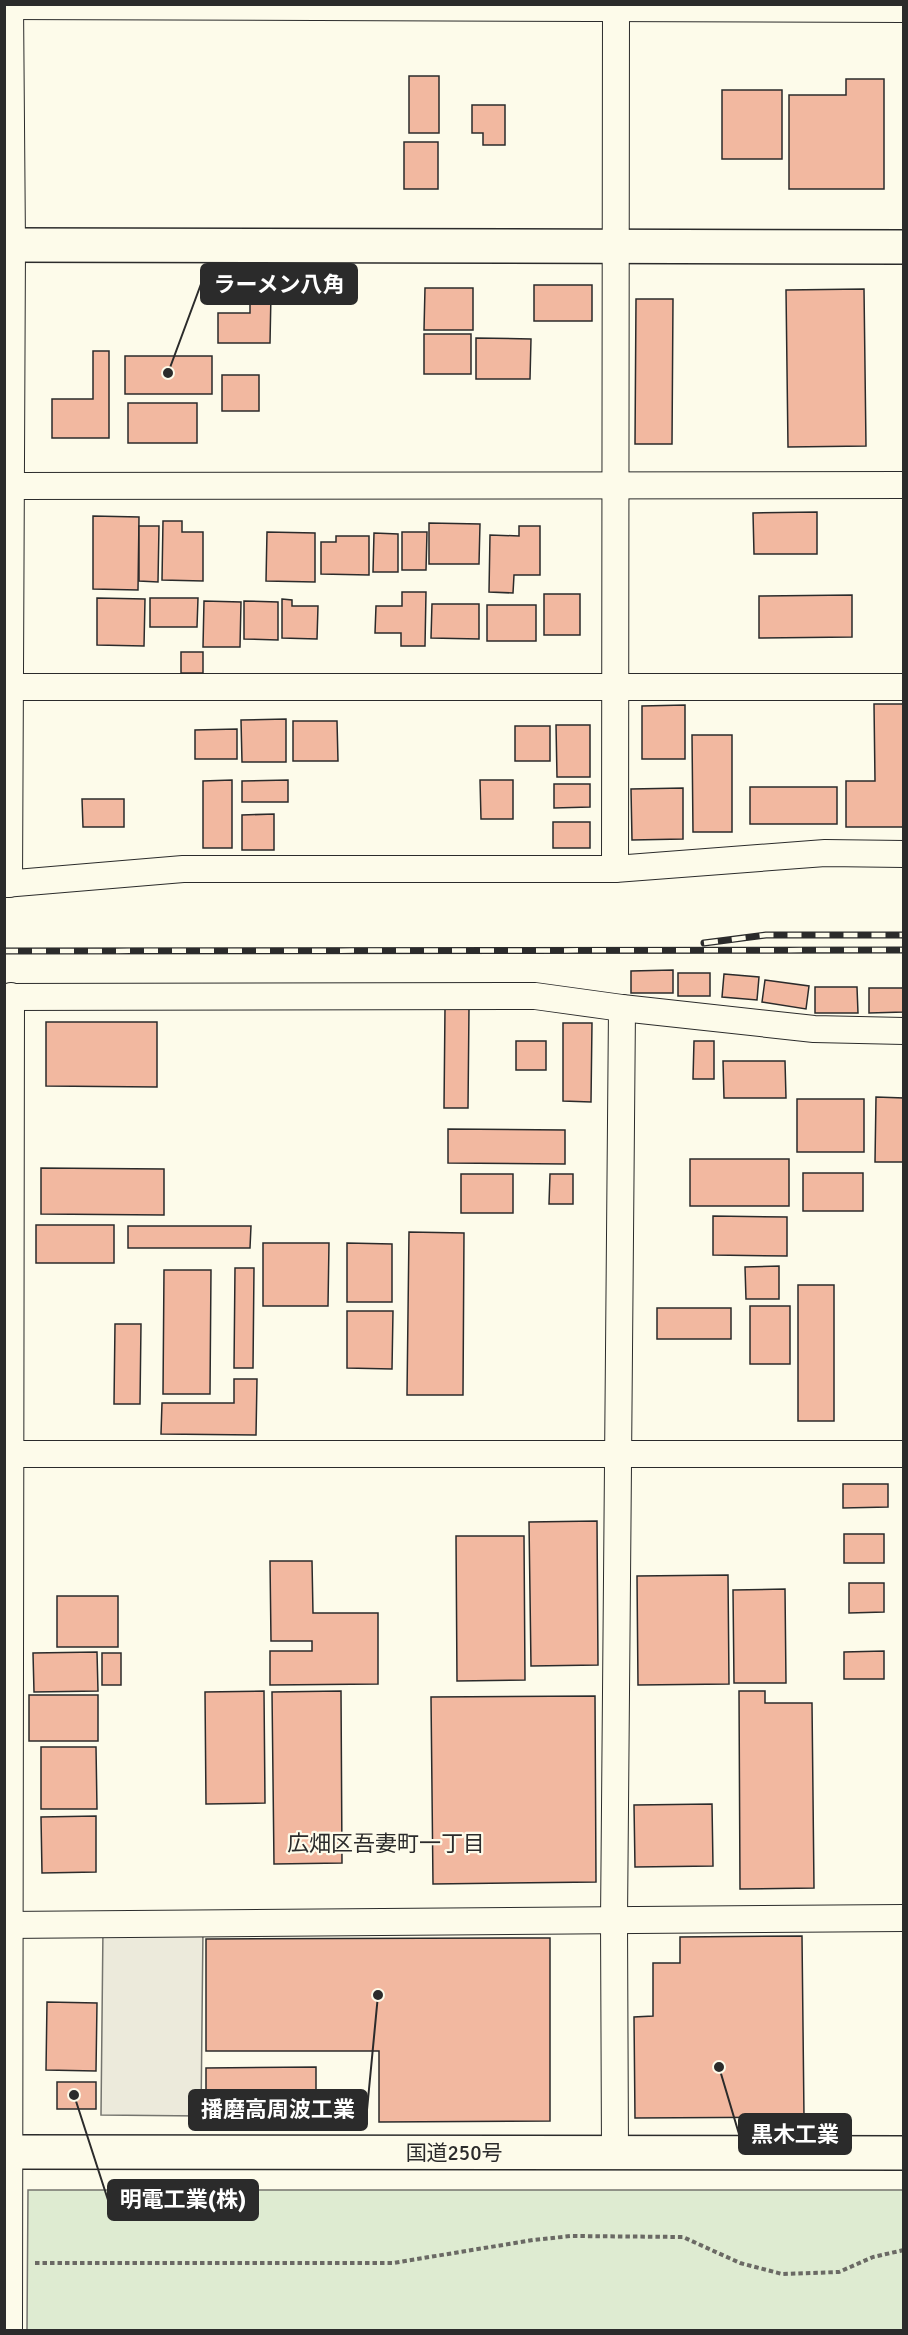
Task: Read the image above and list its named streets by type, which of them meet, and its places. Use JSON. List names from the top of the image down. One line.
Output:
{"streets":{"main road":["国道250号"]},"districts":["広畑区吾妻町一丁目"],"places":["ラーメン八角","播磨高周波工業","黒木工業","明電工業(株)"]}
